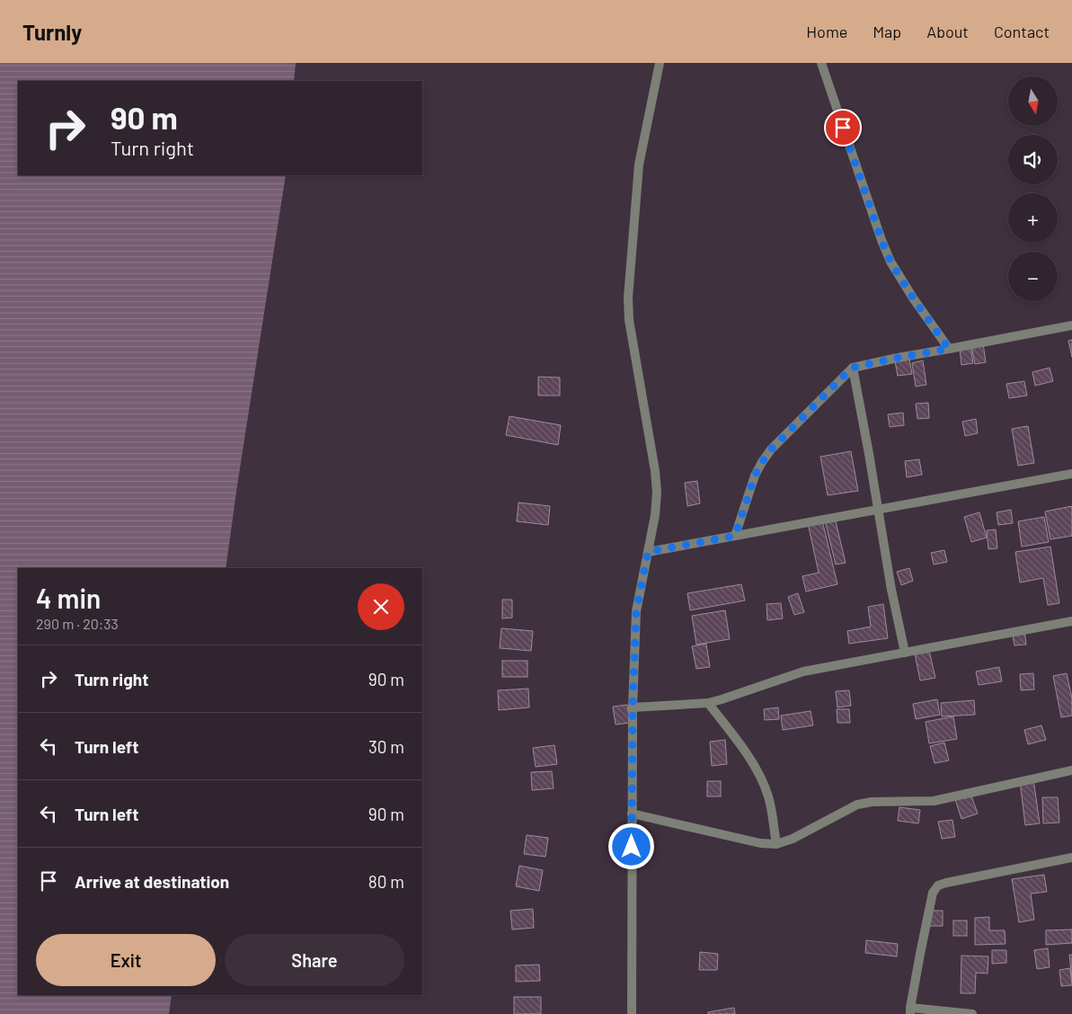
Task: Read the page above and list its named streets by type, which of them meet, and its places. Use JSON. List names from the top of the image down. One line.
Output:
{"north":"bottom","page":{"header":"Turnly","nav":["Home","Map","About","Contact"],"map_buttons":["+","−"],"turn":["90 m","Turn right"],"heading":["4 min","290 m · 20:33"],"list":[{"name":"Turn right","value":"90 m"},{"name":"Turn left","value":"30 m"},{"name":"Turn left","value":"90 m"},{"name":"Arrive at destination","value":"80 m"}],"buttons":["Exit","Share"]}}
